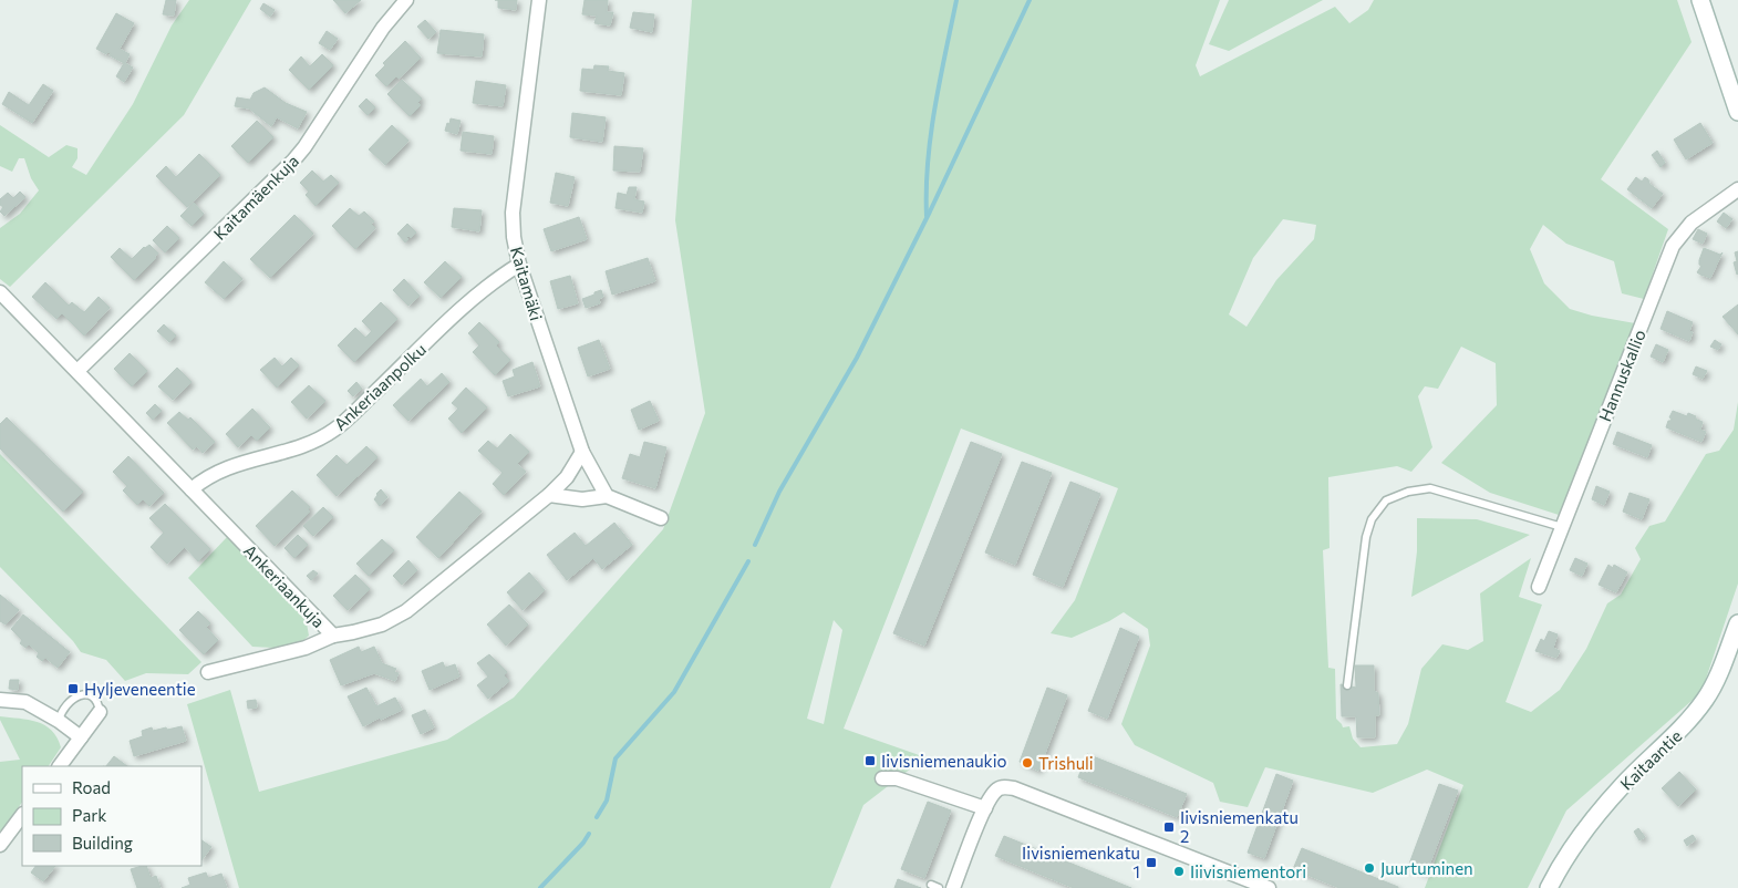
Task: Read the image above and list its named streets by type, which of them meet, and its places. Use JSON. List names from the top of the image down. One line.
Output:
{"streets":{"main road":["Kaitaantie"],"street":["Kaitamäenkuja","Kaitamäki","Hannuskallio","Ankeriaanpolku","Ankeriaankuja"]},"crossings":[["Kaitamäenkuja","Ankeriaankuja"],["Kaitamäki","Ankeriaanpolku"],["Kaitamäki","Ankeriaankuja"],["Ankeriaanpolku","Ankeriaankuja"]],"places":{"transit":["Hyljeveneentie","Iivisniemenaukio","Iivisniemenkatu 2","Iivisniemenkatu 1"],"other":["Trishuli","Juurtuminen","Iiivisniementori"]},"legend":["Road","Park","Building"]}
